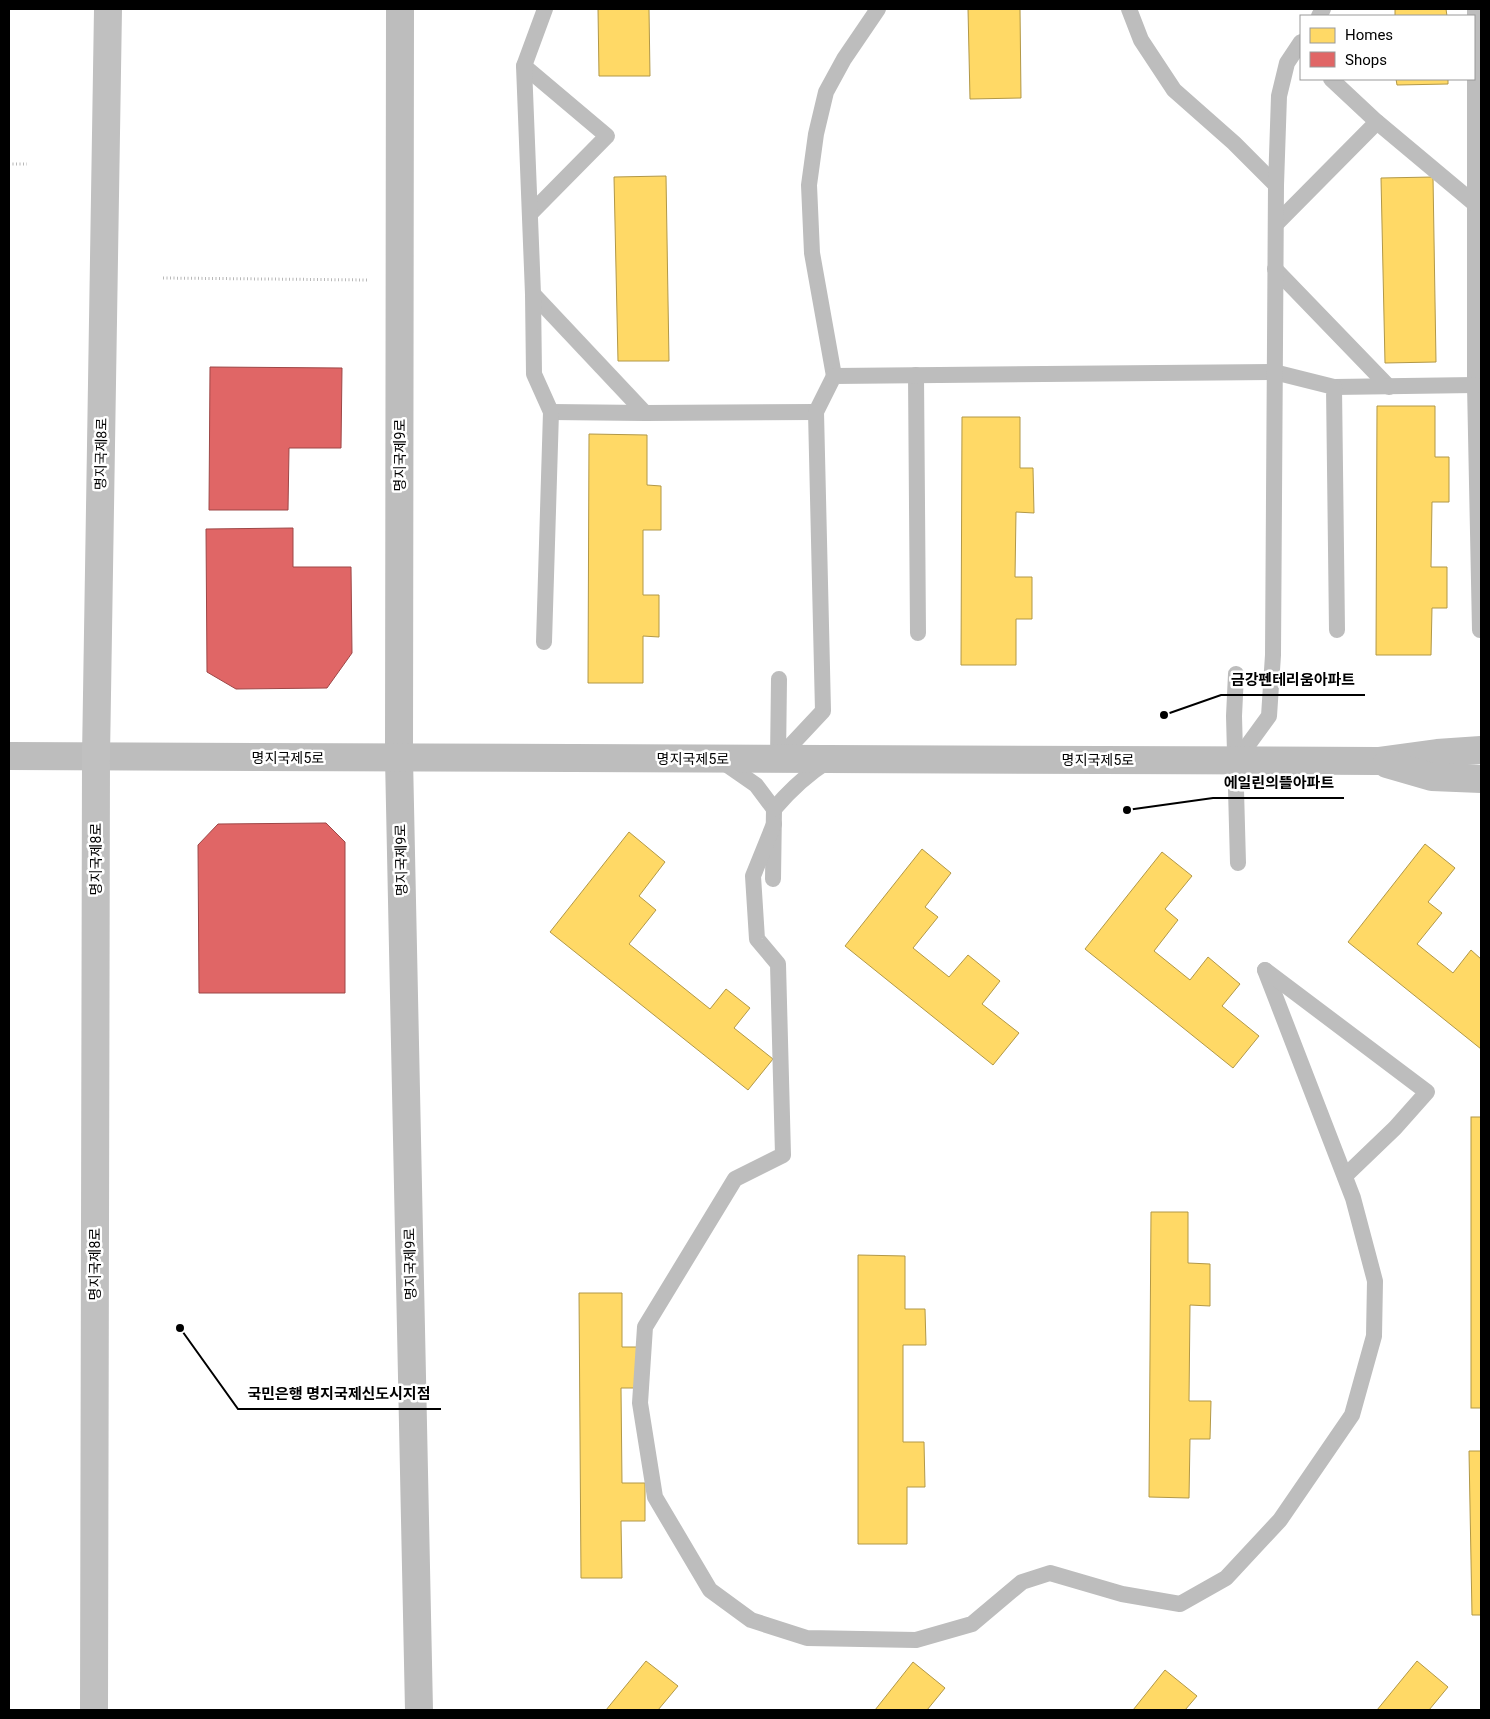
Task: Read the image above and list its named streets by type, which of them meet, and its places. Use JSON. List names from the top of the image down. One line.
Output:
{"streets":{"main road":["명지국제8로"],"street":["명지국제9로","명지국제5로"]},"crossings":[["명지국제8로","명지국제5로"],["명지국제9로","명지국제5로"]],"places":["금강펜테리움아파트","에일린의뜰아파트","국민은행 명지국제신도시지점"],"legend":["Homes","Shops"]}
